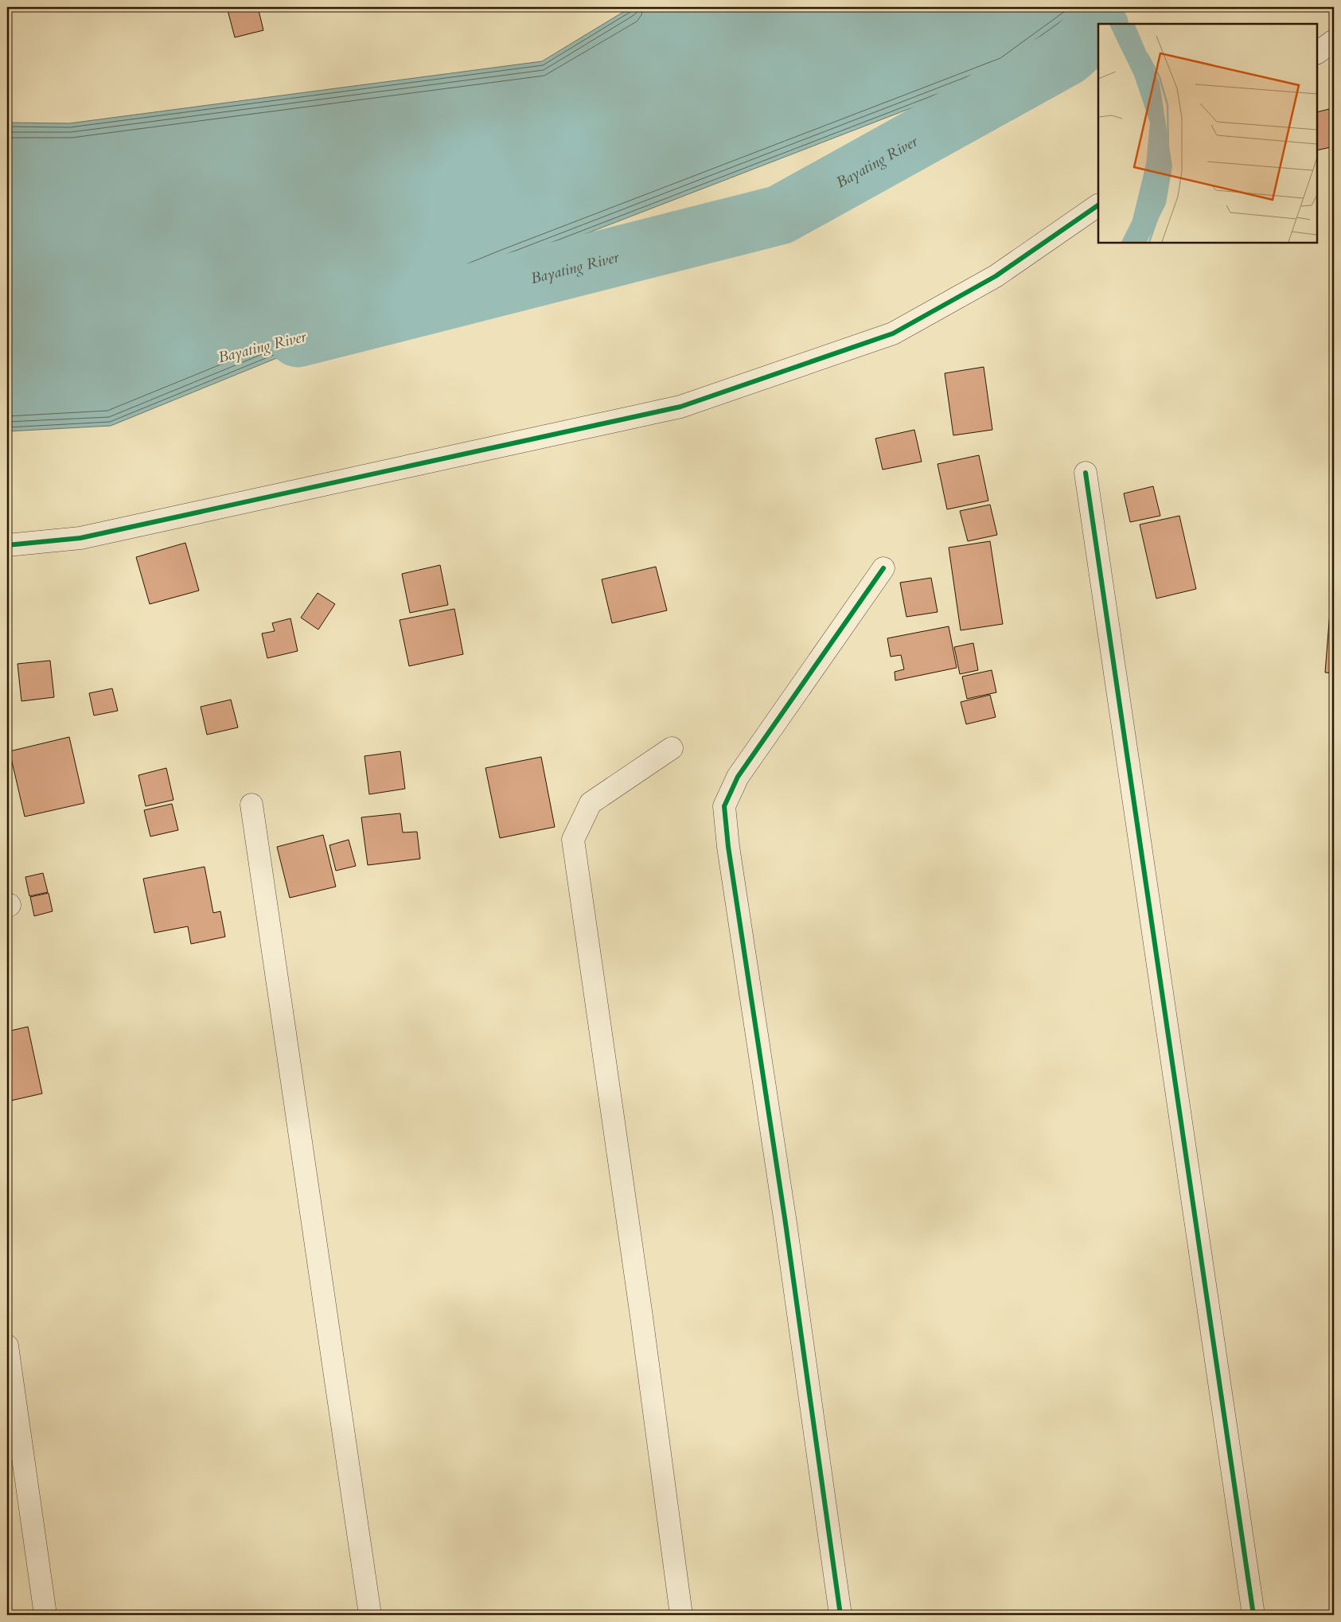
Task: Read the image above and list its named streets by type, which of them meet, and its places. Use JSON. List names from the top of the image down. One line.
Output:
{"water":["Bayating River"]}
